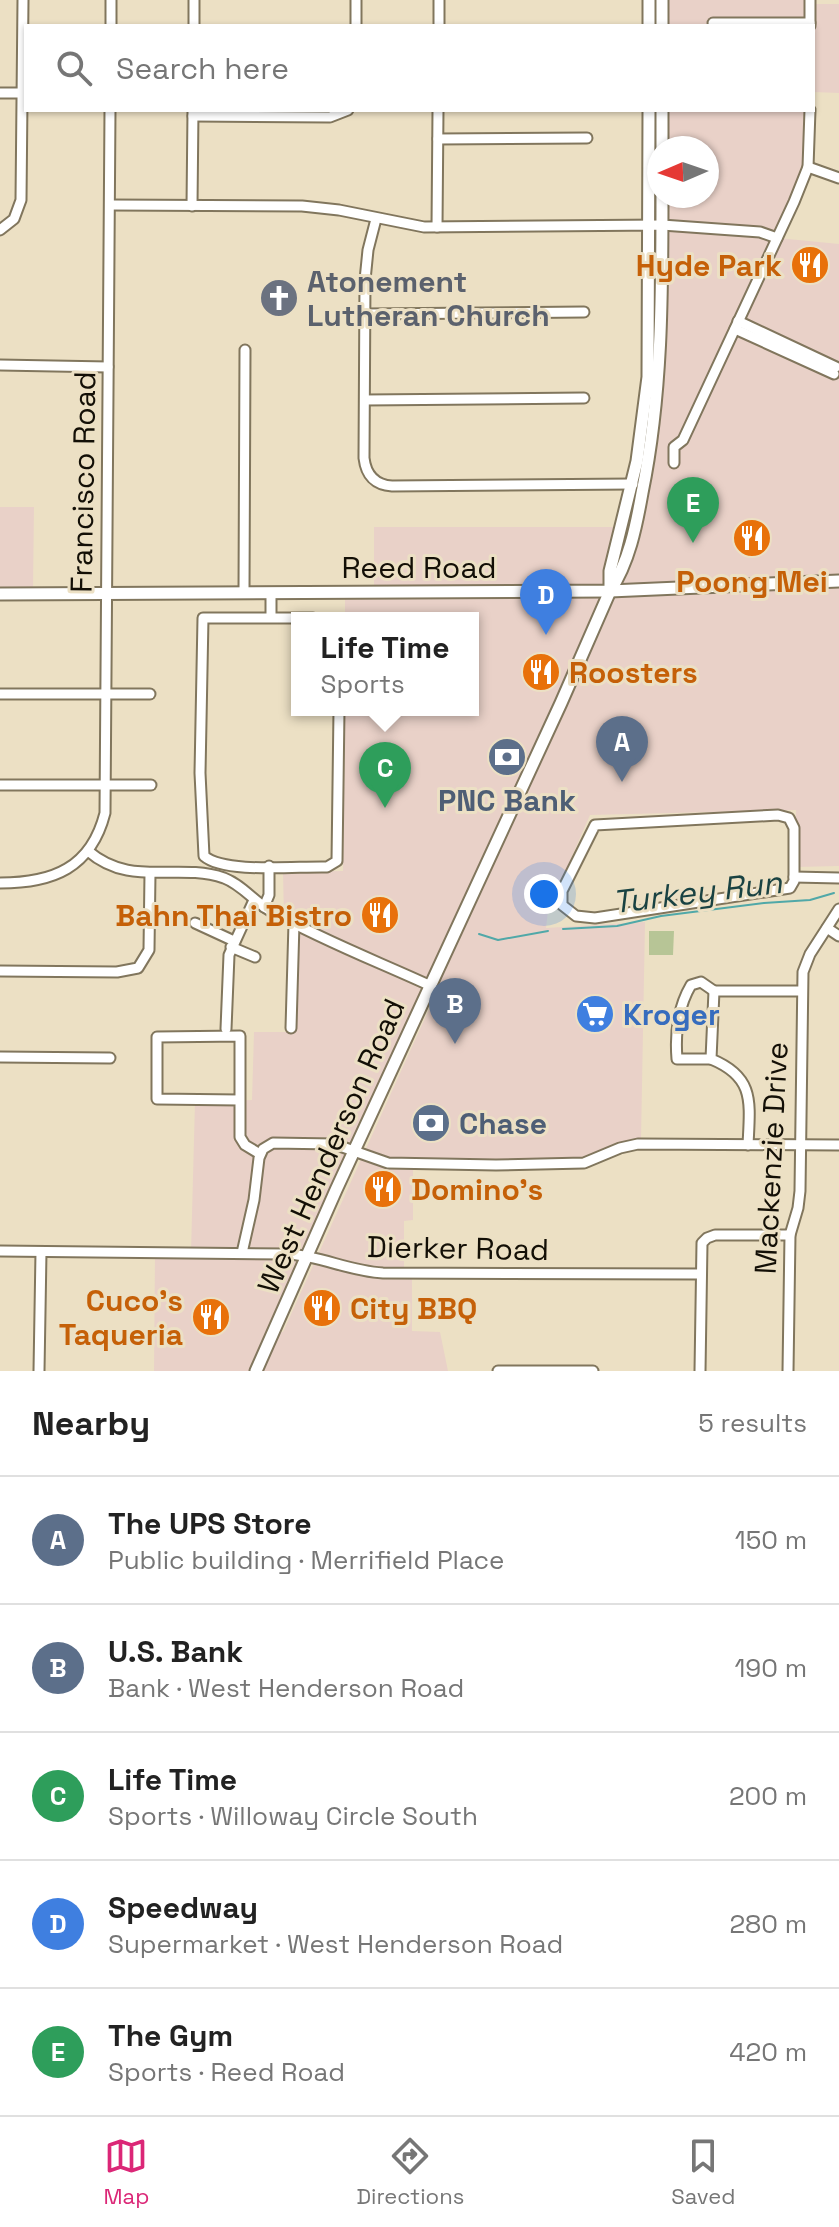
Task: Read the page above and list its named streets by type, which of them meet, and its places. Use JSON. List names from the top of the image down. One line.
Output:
{"streets":{"main road":["Reed Road","West Henderson Road"],"street":["Francisco Road","Mackenzie Drive","Dierker Road"]},"crossings":[["Francisco Road","Reed Road"],["Reed Road","West Henderson Road"],["West Henderson Road","Dierker Road"]],"water":["Turkey Run"],"places":{"restaurant":["Hyde Park","Poong Mei","Roosters","Bahn Thai Bistro","Domino's","City BBQ","Cuco's Taqueria"],"church":["Atonement Lutheran Church"],"bank":["PNC Bank","Chase"],"supermarket":["Kroger"]},"north":"left","page":{"search":"Search here","pins":["E","D","A","C","B"],"popup":["Life Time","Sports"],"heading":["Nearby","5 results"],"list":[{"mark":"A","name":"The UPS Store","note":"Public building · Merrifield Place","value":"150 m"},{"mark":"B","name":"U.S. Bank","note":"Bank · West Henderson Road","value":"190 m"},{"mark":"C","name":"Life Time","note":"Sports · Willoway Circle South","value":"200 m"},{"mark":"D","name":"Speedway","note":"Supermarket · West Henderson Road","value":"280 m"},{"mark":"E","name":"The Gym","note":"Sports · Reed Road","value":"420 m"}],"nav":["Map","Directions","Saved"]}}
